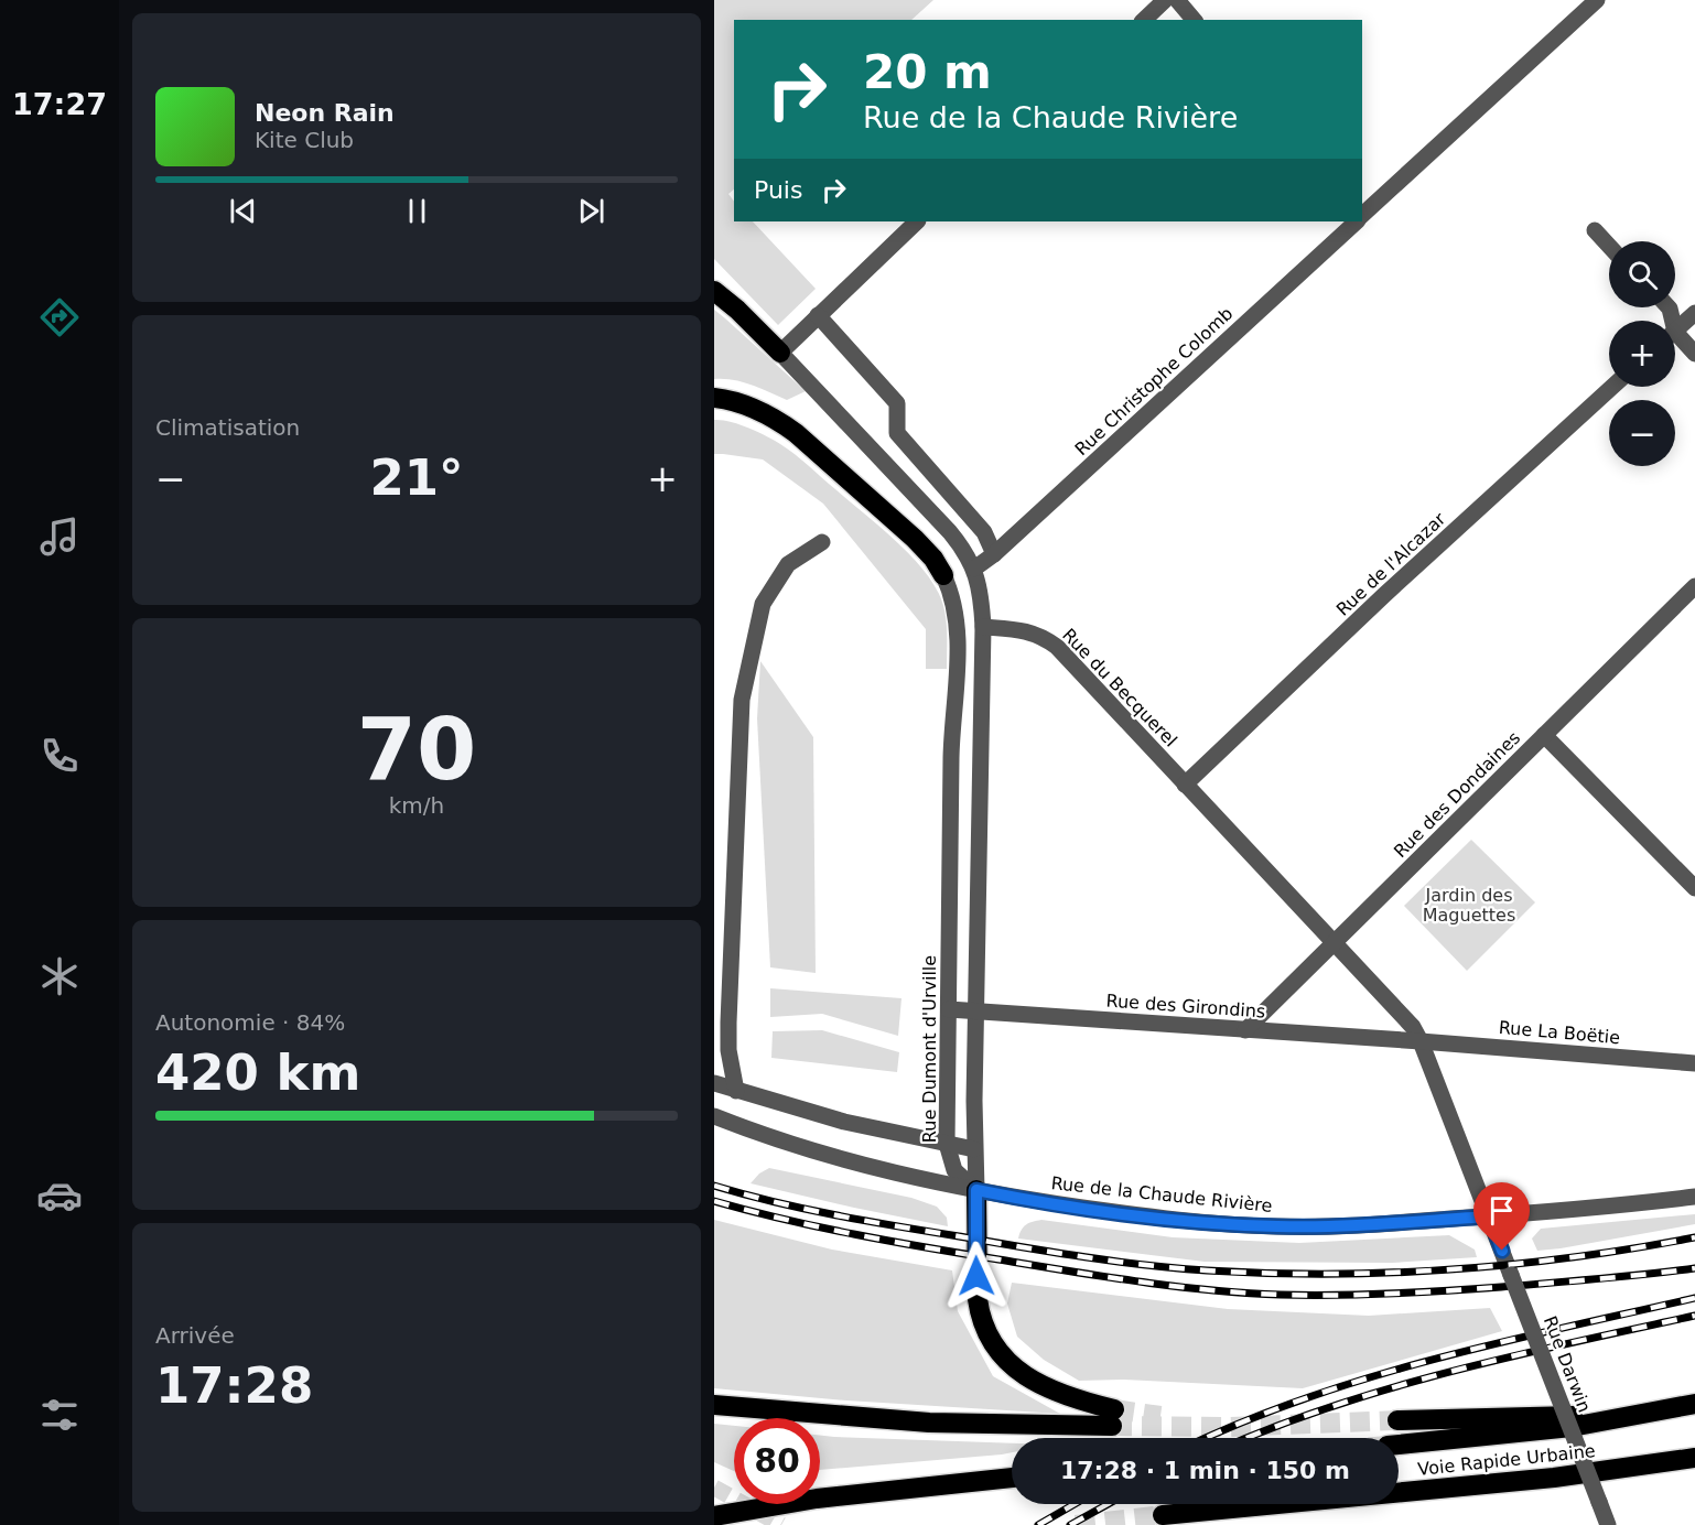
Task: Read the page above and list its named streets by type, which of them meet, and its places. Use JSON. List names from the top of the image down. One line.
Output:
{"streets":{"highway":["Voie Rapide Urbaine"],"street":["Rue Christophe Colomb","Rue de l'Alcazar","Rue du Becquerel","Rue des Dondaines","Rue des Girondins","Rue La Boëtie","Rue Dumont d'Urville","Rue de la Chaude Rivière","Rue Darwin"]},"crossings":[["Rue de l'Alcazar","Rue du Becquerel"],["Rue du Becquerel","Rue des Dondaines"],["Rue du Becquerel","Rue des Girondins"],["Rue du Becquerel","Rue La Boëtie"],["Rue du Becquerel","Rue de la Chaude Rivière"],["Rue du Becquerel","Rue Darwin"],["Rue des Dondaines","Rue des Girondins"],["Rue des Girondins","Rue La Boëtie"],["Rue des Girondins","Rue Dumont d'Urville"],["Rue Dumont d'Urville","Rue de la Chaude Rivière"],["Rue de la Chaude Rivière","Rue Darwin"]],"parks":["Jardin des Maguettes"],"page":{"tabs":"17:27","turn":["20 m","Rue de la Chaude Rivière"],"song":["Neon Rain","Kite Club"],"then":"Puis","map_buttons":["+","−"],"tile":["Climatisation",["70","km/h"],["Autonomie · 84%","420 km"],["Arrivée","17:28"]],"heat":["−","21°","+"],"limit":"80","trip":"17:28 · 1 min · 150 m"}}
